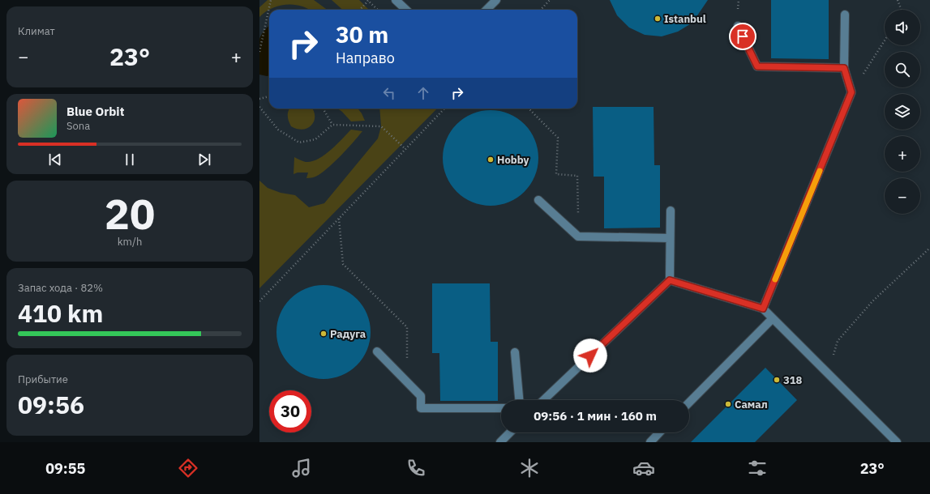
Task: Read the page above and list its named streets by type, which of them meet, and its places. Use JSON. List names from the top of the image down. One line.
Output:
{"places":["Istanbul","Hobby","Радуга","318","Самал"],"page":{"tile":["Климат",["20","km/h"],["Запас хода · 82%","410 km"],["Прибытие","09:56"]],"map_buttons":["+","−"],"turn":["30 m","Направо"],"heat":["−","23°","+"],"song":["Blue Orbit","Sona"],"limit":"30","trip":"09:56 · 1 мин · 160 m","tabs":["09:55","23°"]}}
